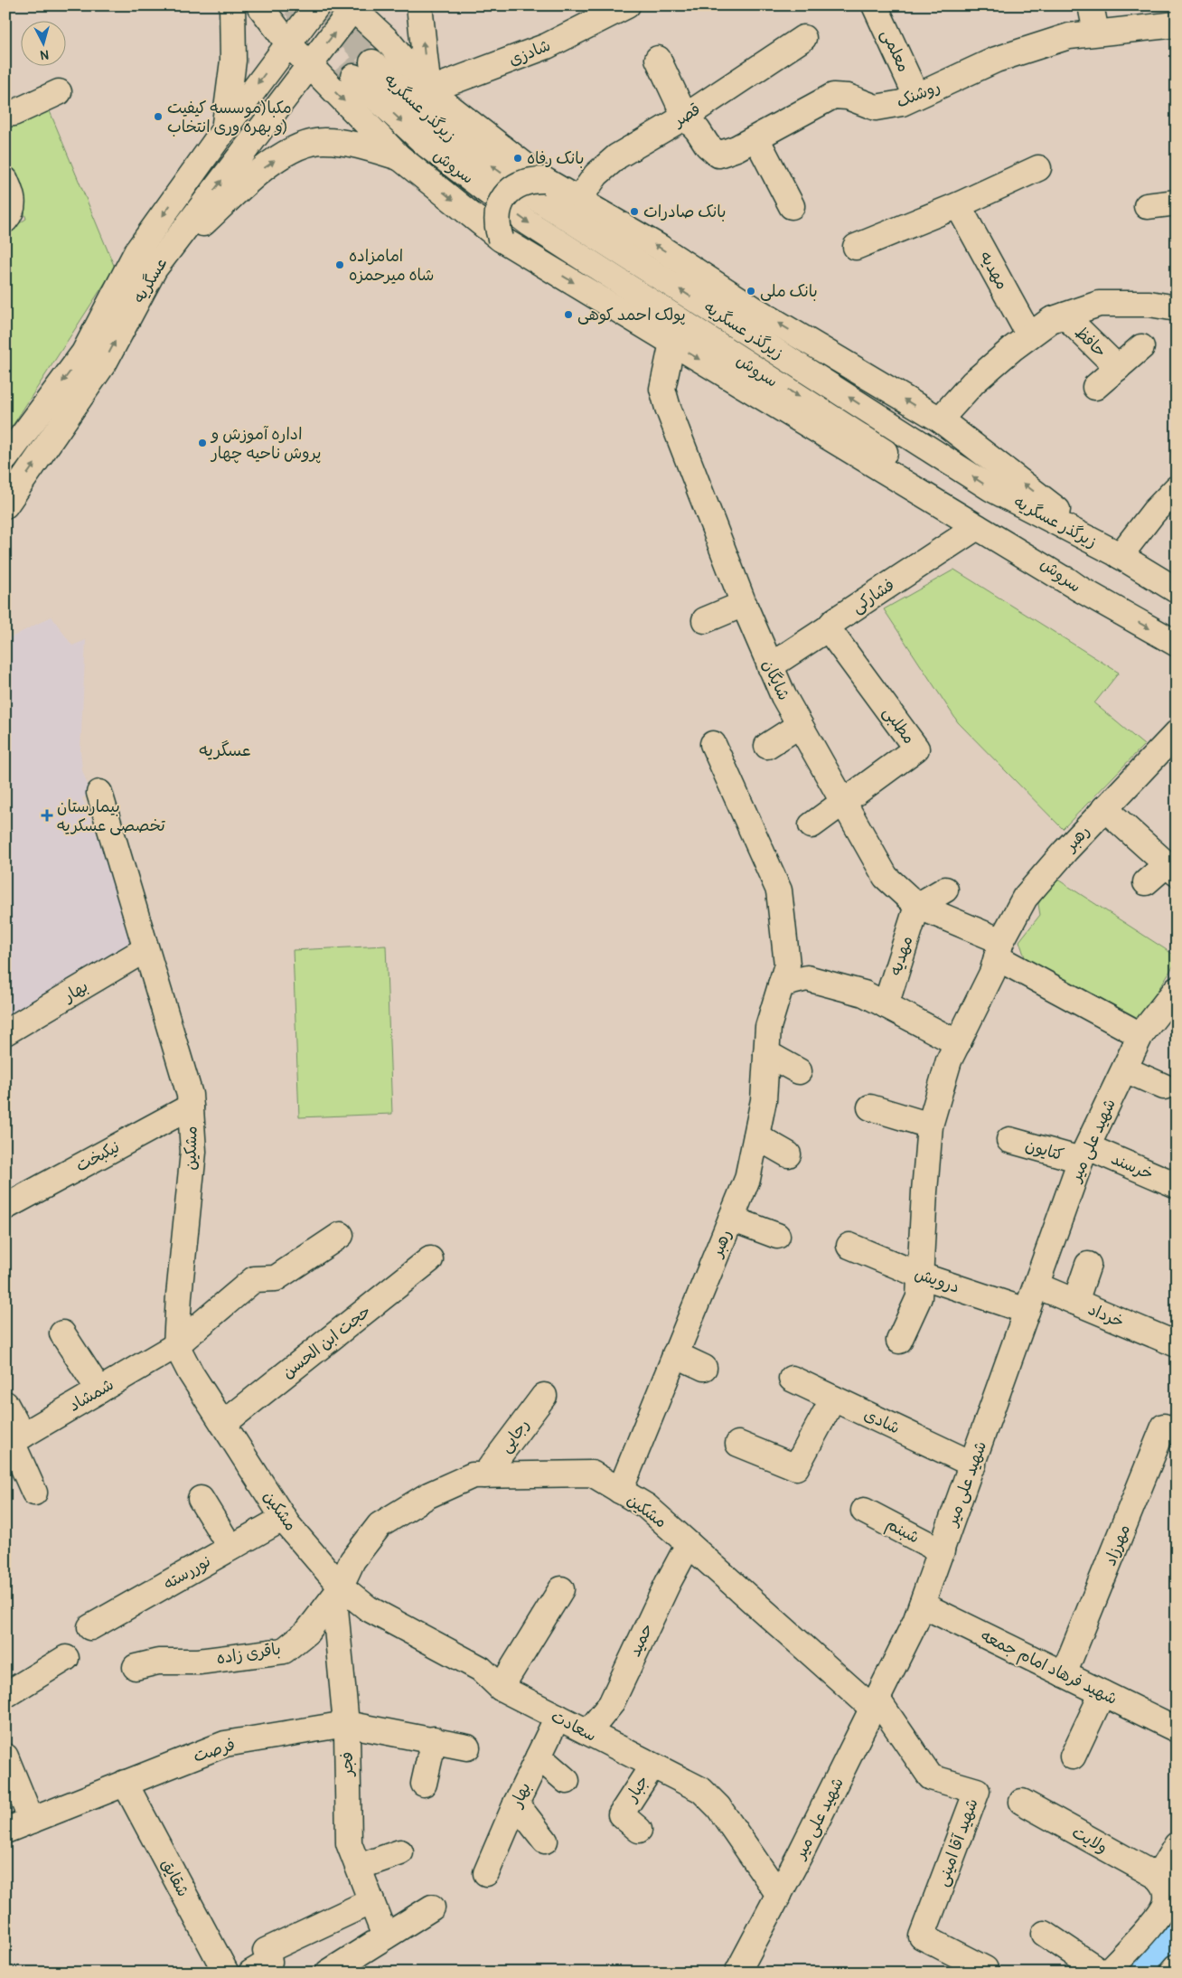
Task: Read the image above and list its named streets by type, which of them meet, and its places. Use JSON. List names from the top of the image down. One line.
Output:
{"streets":{"street":["معلمی","شادزی","روشنک","زیرگذر عسگریه","قصر","سروش","مهدیه","عسگریه","حافظ","فشارکی","شایگان","مطلبی","رهبر","بهار","شهید علی میر","مشکین","کتایون","نیکبخت","خرسند","درویش","خرداد","حجت ابن الحسن","شمشاد","شادی","رجایی","شبنم","مهرزاد","نوررسته","حمید","باقری زاده","شهید فرهاد امام جمعه","سعادت","فرصت","فجر","جبار","ولایت","شهید آقا امینی","شقایق"]},"crossings":[["معلمی","روشنک"],["روشنک","قصر"],["زیرگذر عسگریه","سروش"],["مهدیه","شایگان"],["فشارکی","شایگان"],["فشارکی","مطلبی"],["شایگان","مطلبی"],["شایگان","رهبر"],["رهبر","مشکین"],["رهبر","درویش"],["بهار","مشکین"],["بهار","سعادت"],["شهید علی میر","مشکین"],["شهید علی میر","کتایون"],["شهید علی میر","خرسند"],["شهید علی میر","درویش"],["شهید علی میر","خرداد"],["شهید علی میر","شادی"],["شهید علی میر","شبنم"],["شهید علی میر","شهید فرهاد امام جمعه"],["شهید علی میر","سعادت"],["شهید علی میر","شهید آقا امینی"],["مشکین","نیکبخت"],["مشکین","حجت ابن الحسن"],["مشکین","شمشاد"],["مشکین","رجایی"],["مشکین","نوررسته"],["مشکین","حمید"],["مشکین","باقری زاده"],["مشکین","سعادت"],["مشکین","فجر"],["مشکین","شهید آقا امینی"],["کتایون","خرسند"],["مهرزاد","شهید فرهاد امام جمعه"],["حمید","سعادت"],["باقری زاده","سعادت"],["باقری زاده","فجر"],["سعادت","فجر"],["سعادت","جبار"],["فرصت","فجر"],["فرصت","شقایق"]],"districts":["عسگریه"],"places":{"other":["مکبا(موسسه کیفیت و بهره وری انتخاب)","بانک رفاه","بانک صادرات","امامزاده شاه میرحمزه","بانک ملی","پولک احمد کوهی","اداره آموزش و پروش ناحیه چهار"],"health":["بیمارستان تخصصی عسکریه"]},"north":"bottom"}
